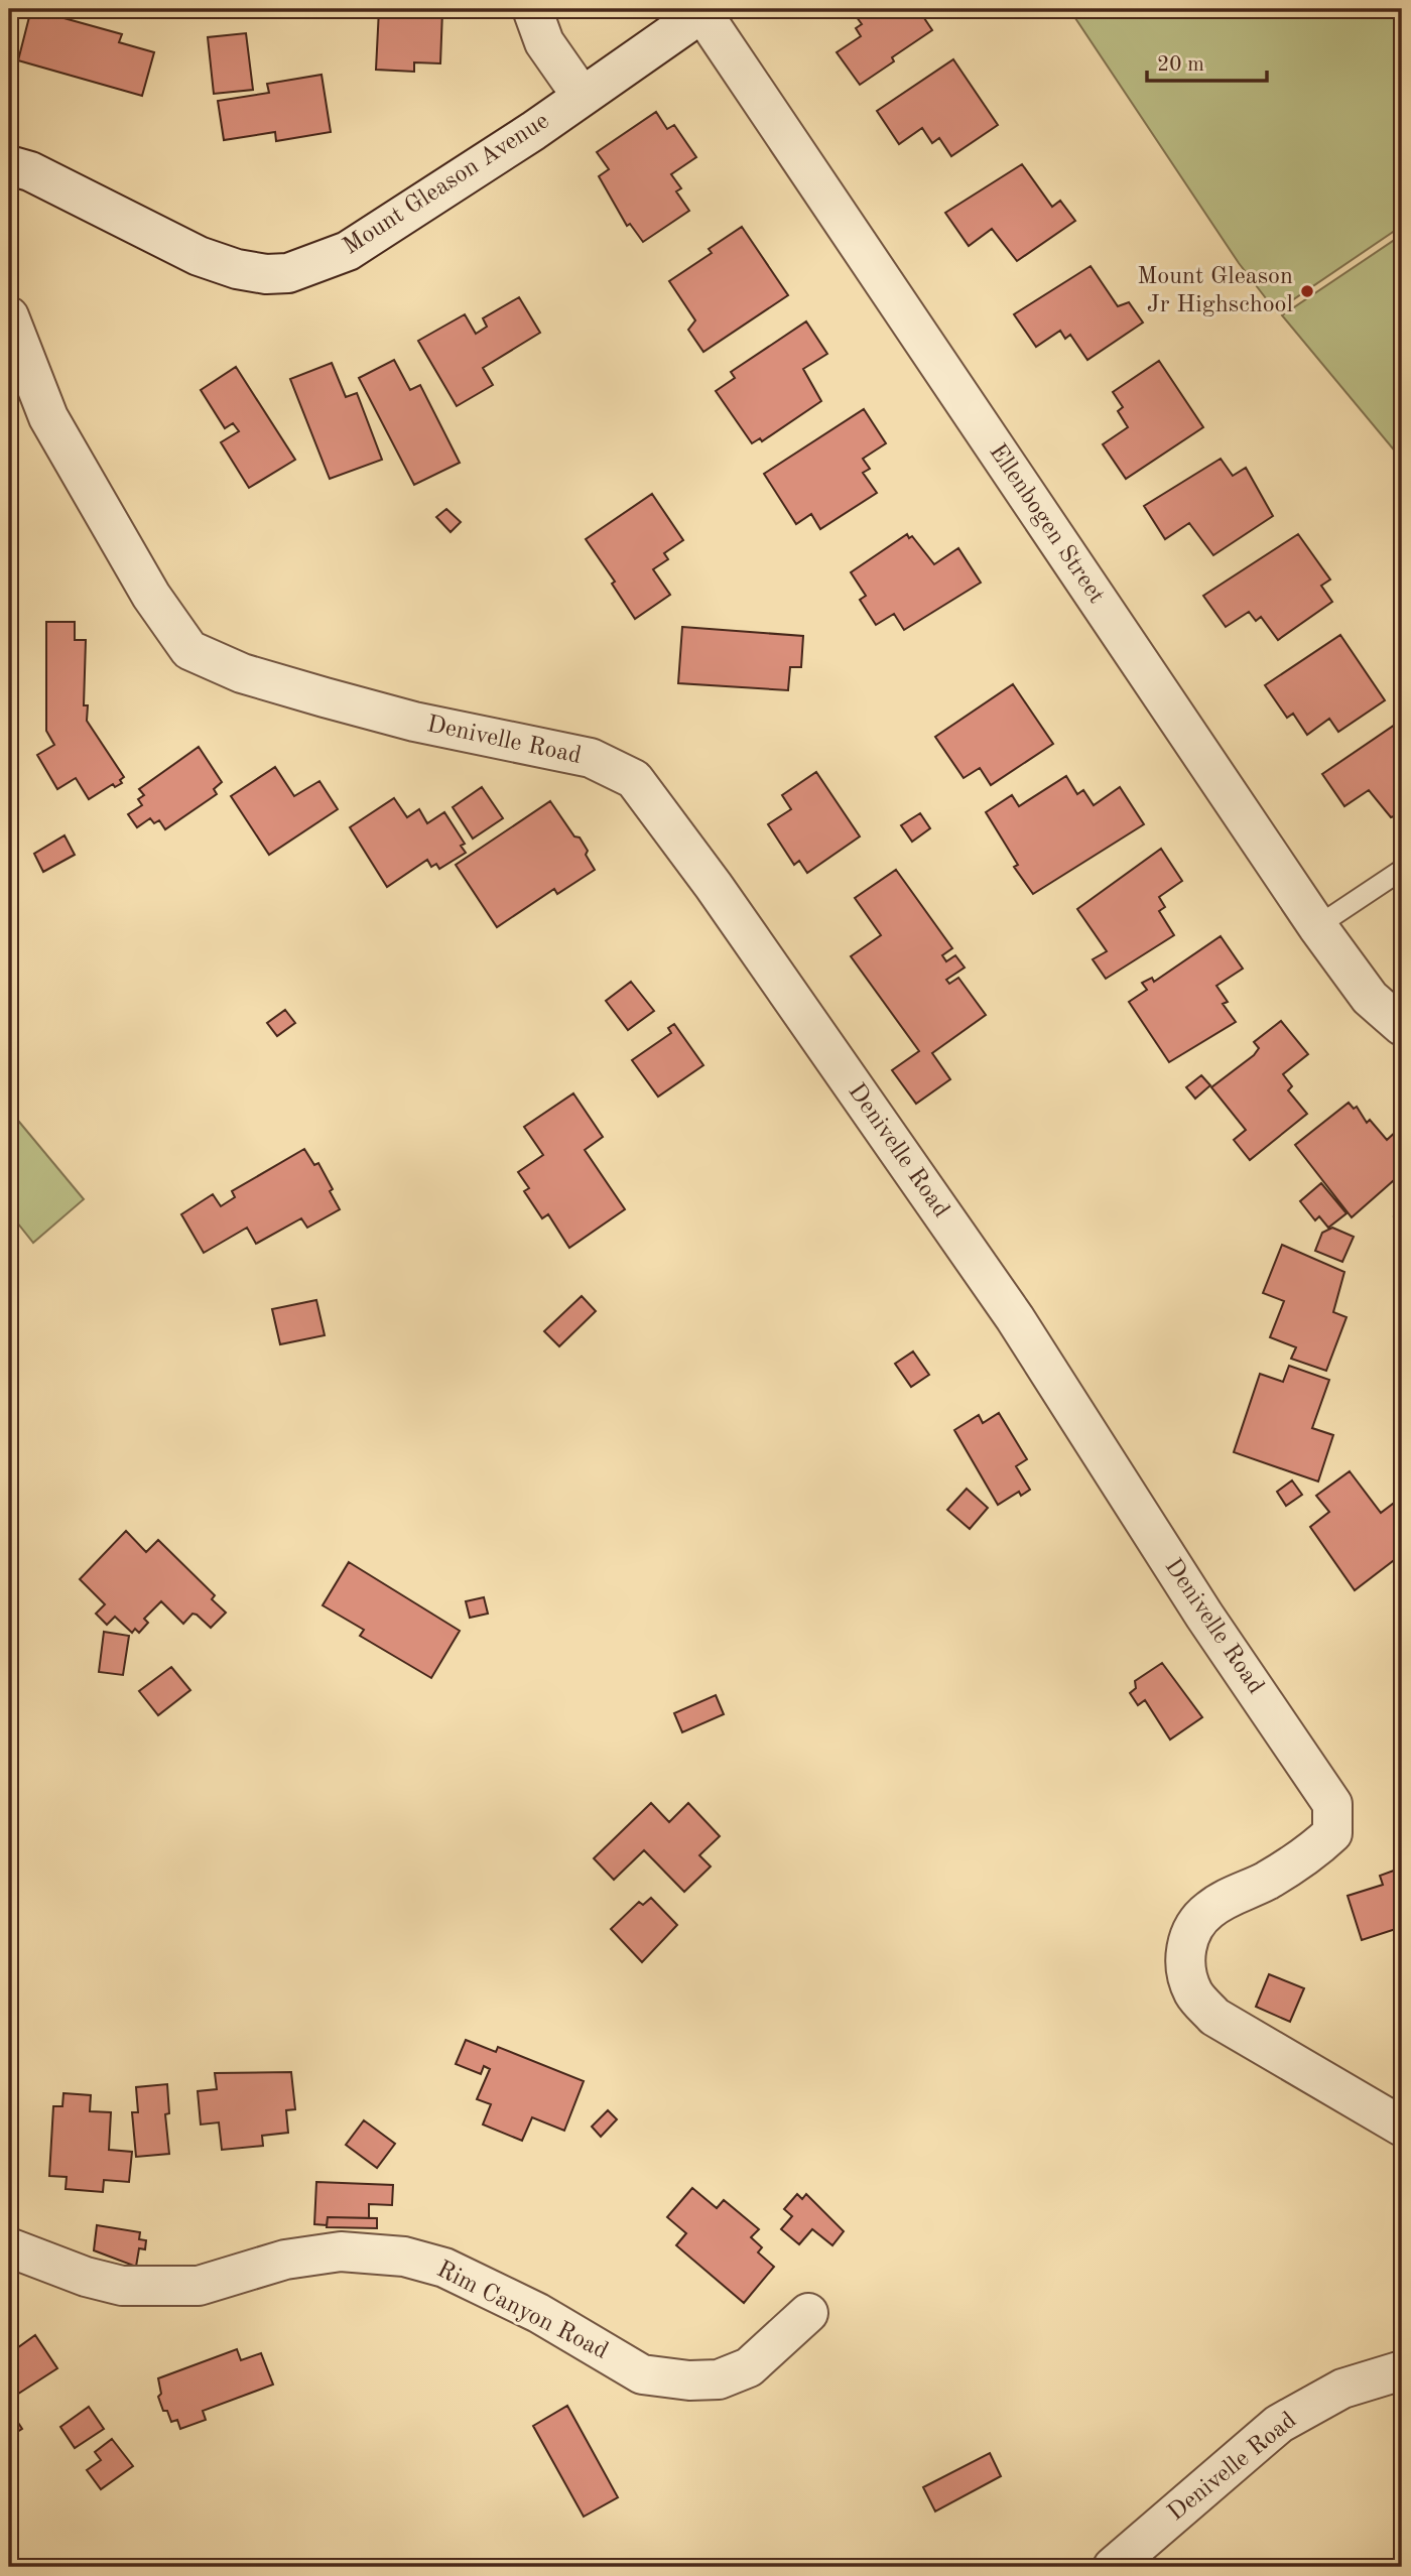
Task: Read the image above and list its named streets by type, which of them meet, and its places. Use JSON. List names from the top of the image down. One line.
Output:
{"streets":{"street":["Mount Gleason Avenue","Ellenbogen Street","Denivelle Road","Rim Canyon Road"]},"crossings":[["Mount Gleason Avenue","Ellenbogen Street"]],"places":["Mount Gleason Jr Highschool"],"scale_bar":"20 m"}
